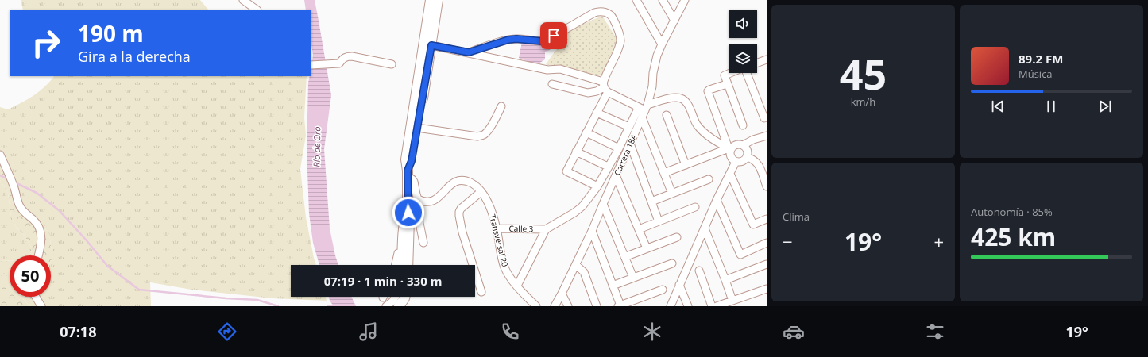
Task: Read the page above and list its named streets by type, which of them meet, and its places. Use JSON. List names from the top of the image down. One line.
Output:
{"streets":{"street":["Carrera 18A","Calle 3","Transversal 20"]},"crossings":[["Calle 3","Transversal 20"]],"water":["Río de Oro"],"page":{"tile":[["45","km/h"],"Clima",["Autonomía · 85%","425 km"]],"turn":["190 m","Gira a la derecha"],"song":["89.2 FM","Música"],"heat":["−","19°","+"],"limit":"50","trip":"07:19 · 1 min · 330 m","tabs":["07:18","19°"]}}
